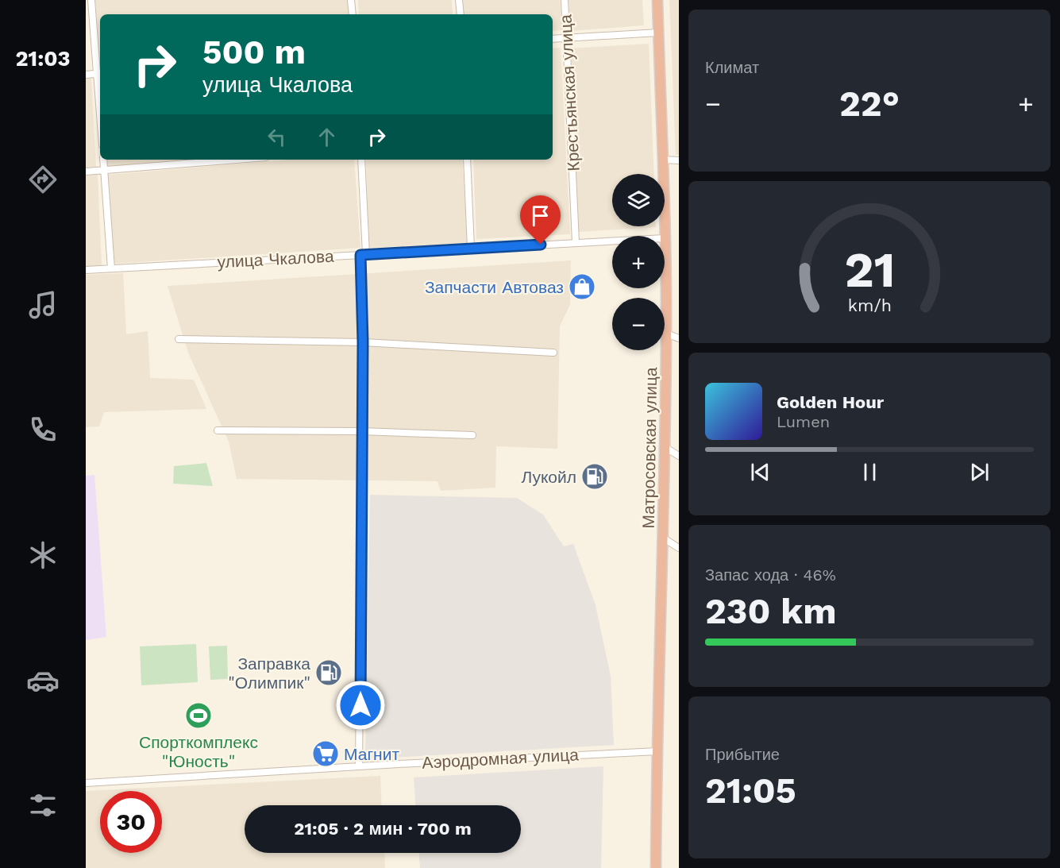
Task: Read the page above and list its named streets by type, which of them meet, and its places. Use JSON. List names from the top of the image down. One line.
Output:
{"streets":{"highway":["Матросовская улица"],"street":["Крестьянская улица","улица Чкалова","Аэродромная улица"]},"crossings":[["Крестьянская улица","улица Чкалова"],["Матросовская улица","Аэродромная улица"]],"places":{"shop":["Запчасти Автоваз"],"fuel station":["Лукойл","Заправка \"Олимпик\""],"sports":["Спорткомплекс \"Юность\""],"supermarket":["Магнит"]},"page":{"tabs":"21:03","tile":["Климат",["Запас хода · 46%","230 km"],["Прибытие","21:05"]],"turn":["500 m","улица Чкалова"],"heat":["−","22°","+"],"map_buttons":["+","−"],"song":["Golden Hour","Lumen"],"limit":"30","trip":"21:05 · 2 мин · 700 m","gauge":["21","km/h"]}}
